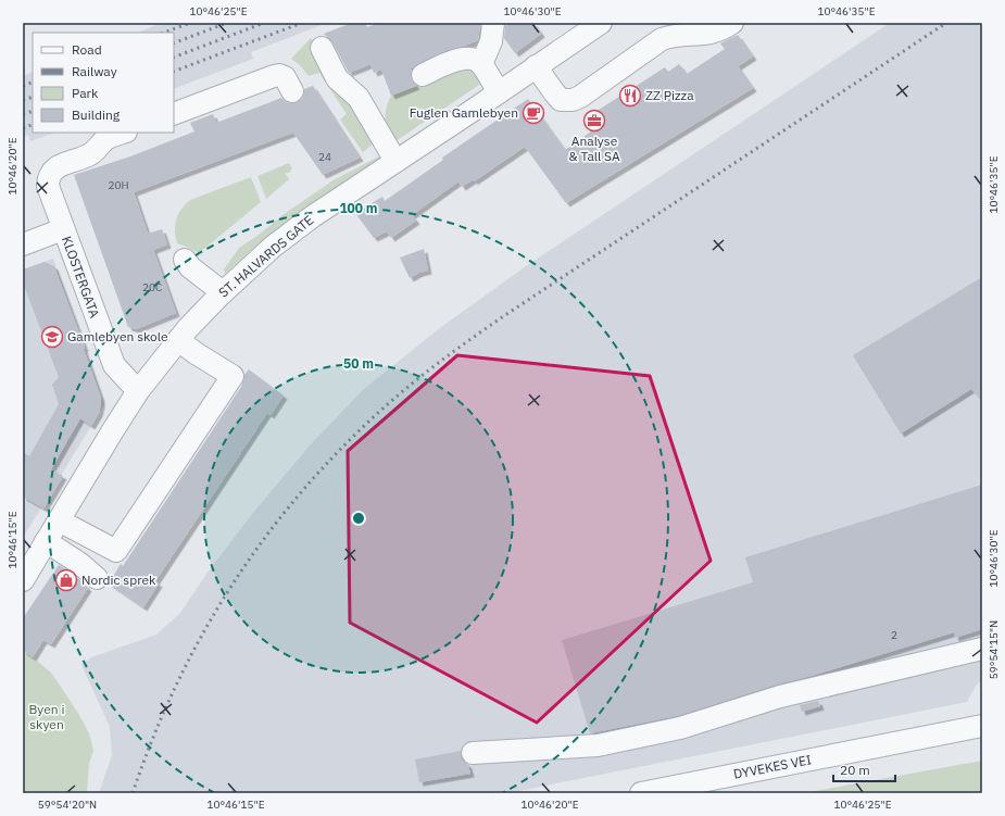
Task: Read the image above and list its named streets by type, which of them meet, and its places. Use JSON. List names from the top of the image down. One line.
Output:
{"streets":{"street":["ST. HALVARDS GATE","KLOSTERGATA","DYVEKES VEI"]},"crossings":[["ST. HALVARDS GATE","KLOSTERGATA"]],"parks":["Byen i skyen"],"places":{"restaurant":["ZZ Pizza"],"cafe":["Fuglen Gamlebyen"],"office":["Analyse & Tall SA"],"school or university":["Gamlebyen skole"],"shop":["Nordic sprek"]},"house_numbers":["24","20H","20C","2"],"legend":["Road","Railway","Park","Building"],"scale_bar":"20 m","coordinates":["10°46'25\"E","10°46'30\"E","10°46'35\"E","10°46'20\"E","10°46'15\"E","59°54'15\"N","59°54'20\"N"],"rings":["100 m","50 m"]}
